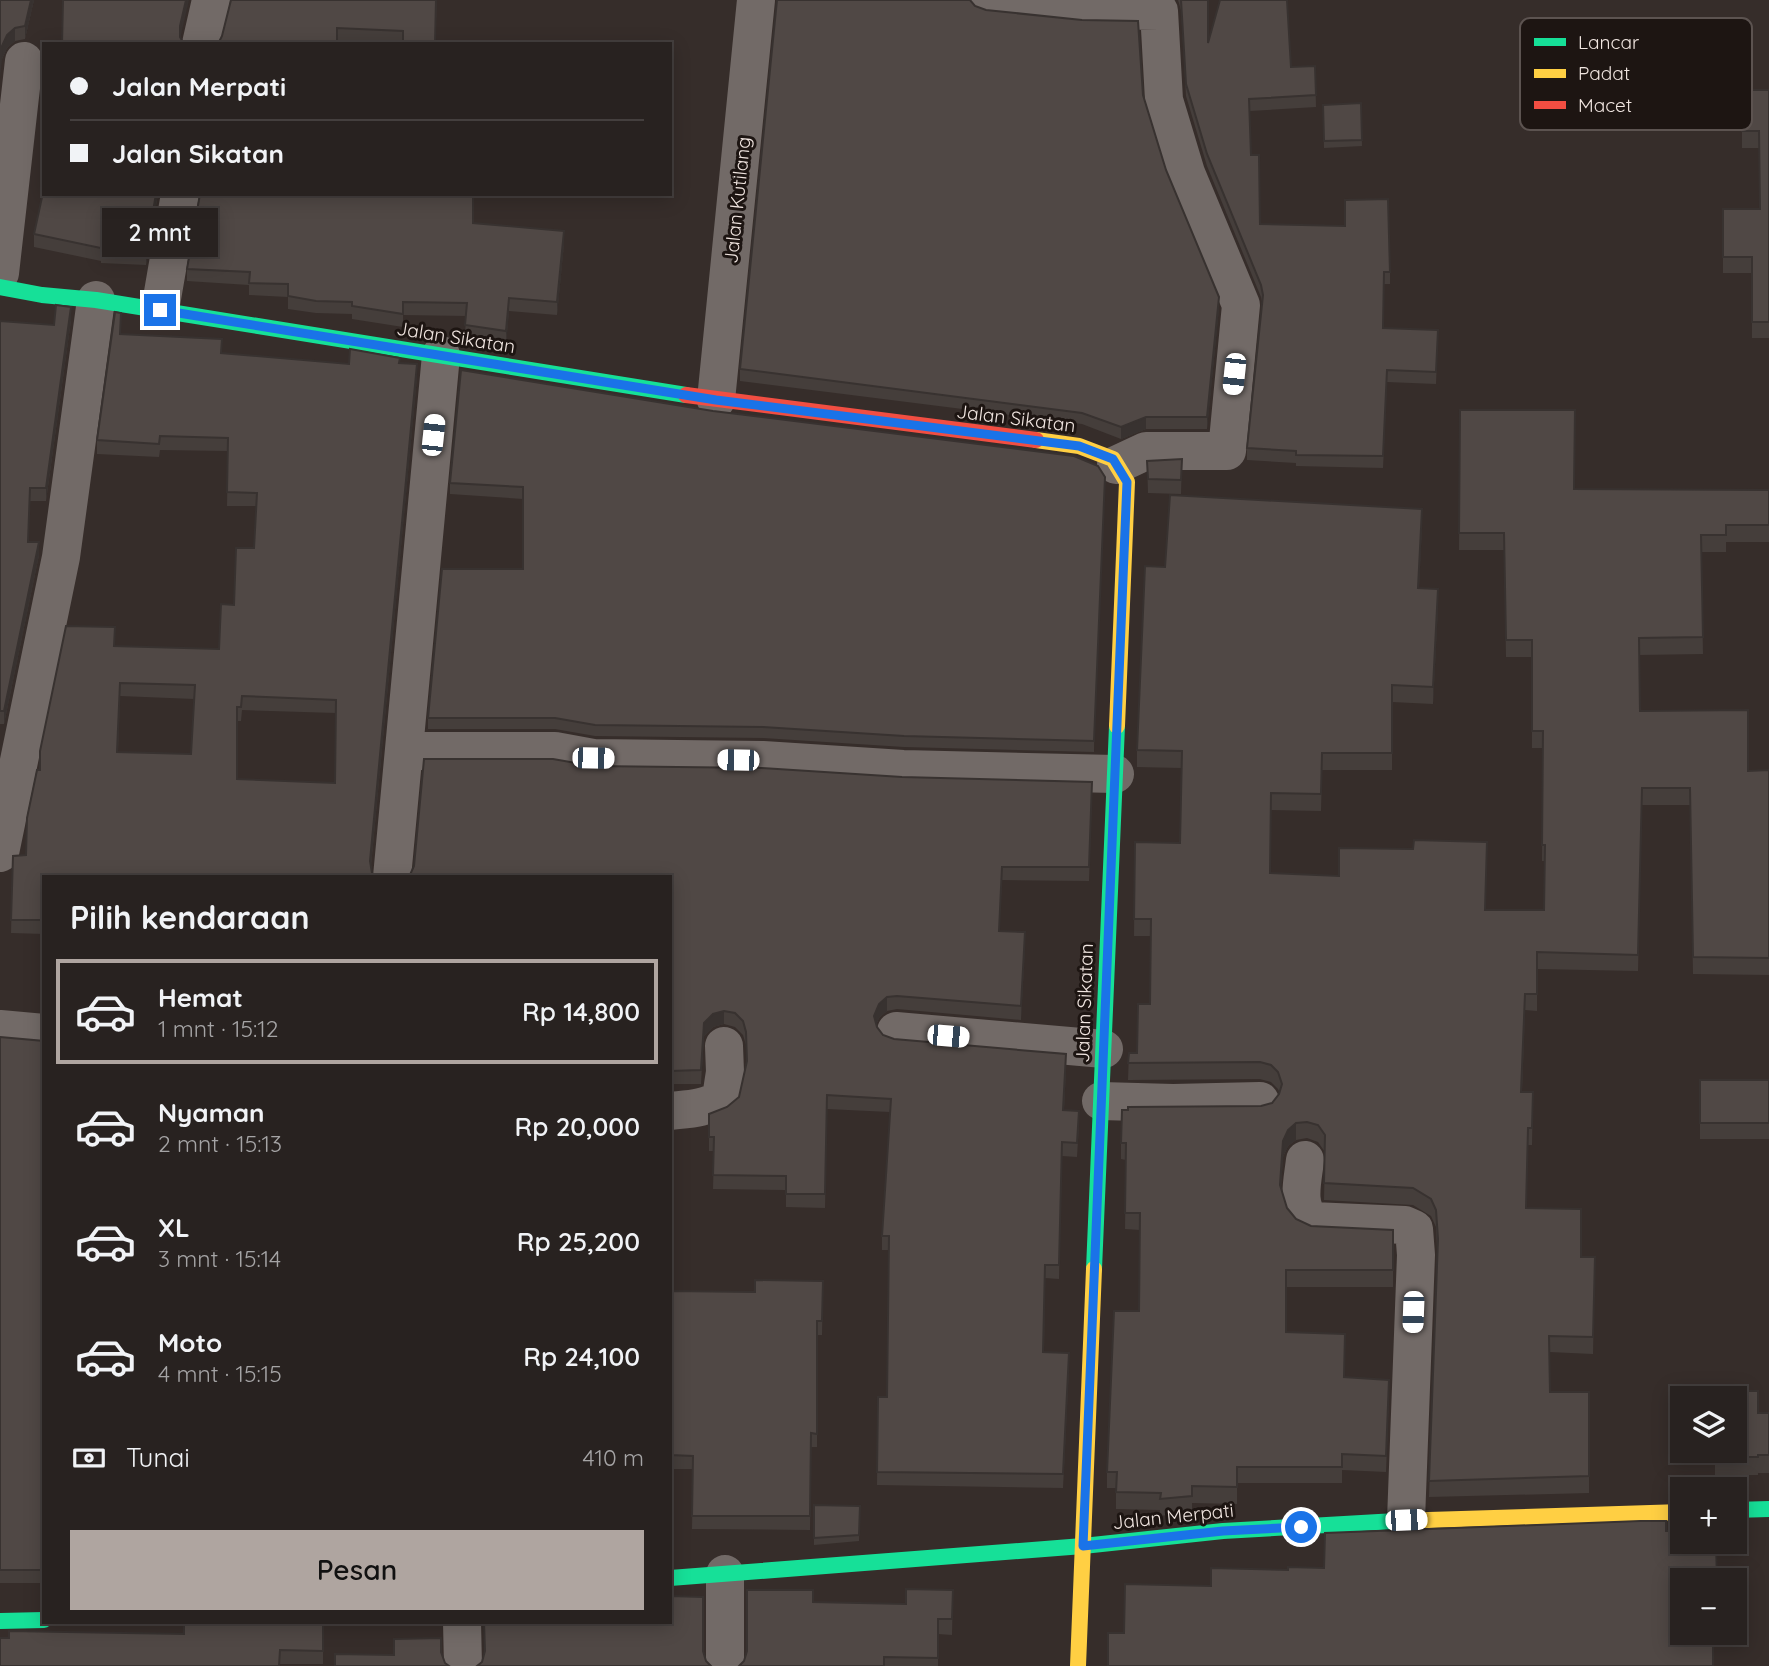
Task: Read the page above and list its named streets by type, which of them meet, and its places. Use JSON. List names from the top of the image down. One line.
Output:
{"streets":{"street":["Jalan Kutilang","Jalan Sikatan","Jalan Merpati"]},"crossings":[["Jalan Kutilang","Jalan Sikatan"],["Jalan Sikatan","Jalan Merpati"]],"legend":["Lancar","Padat","Macet"],"page":{"banner":["Jalan Merpati","Jalan Sikatan"],"bubble":"2 mnt","heading":"Pilih kendaraan","list":[{"name":"Hemat","note":"1 mnt · 15:12","value":"Rp 14,800"},{"name":"Nyaman","note":"2 mnt · 15:13","value":"Rp 20,000"},{"name":"XL","note":"3 mnt · 15:14","value":"Rp 25,200"},{"name":"Moto","note":"4 mnt · 15:15","value":"Rp 24,100"}],"map_buttons":["+","−"],"pay":["Tunai","410 m"],"buttons":"Pesan"}}
